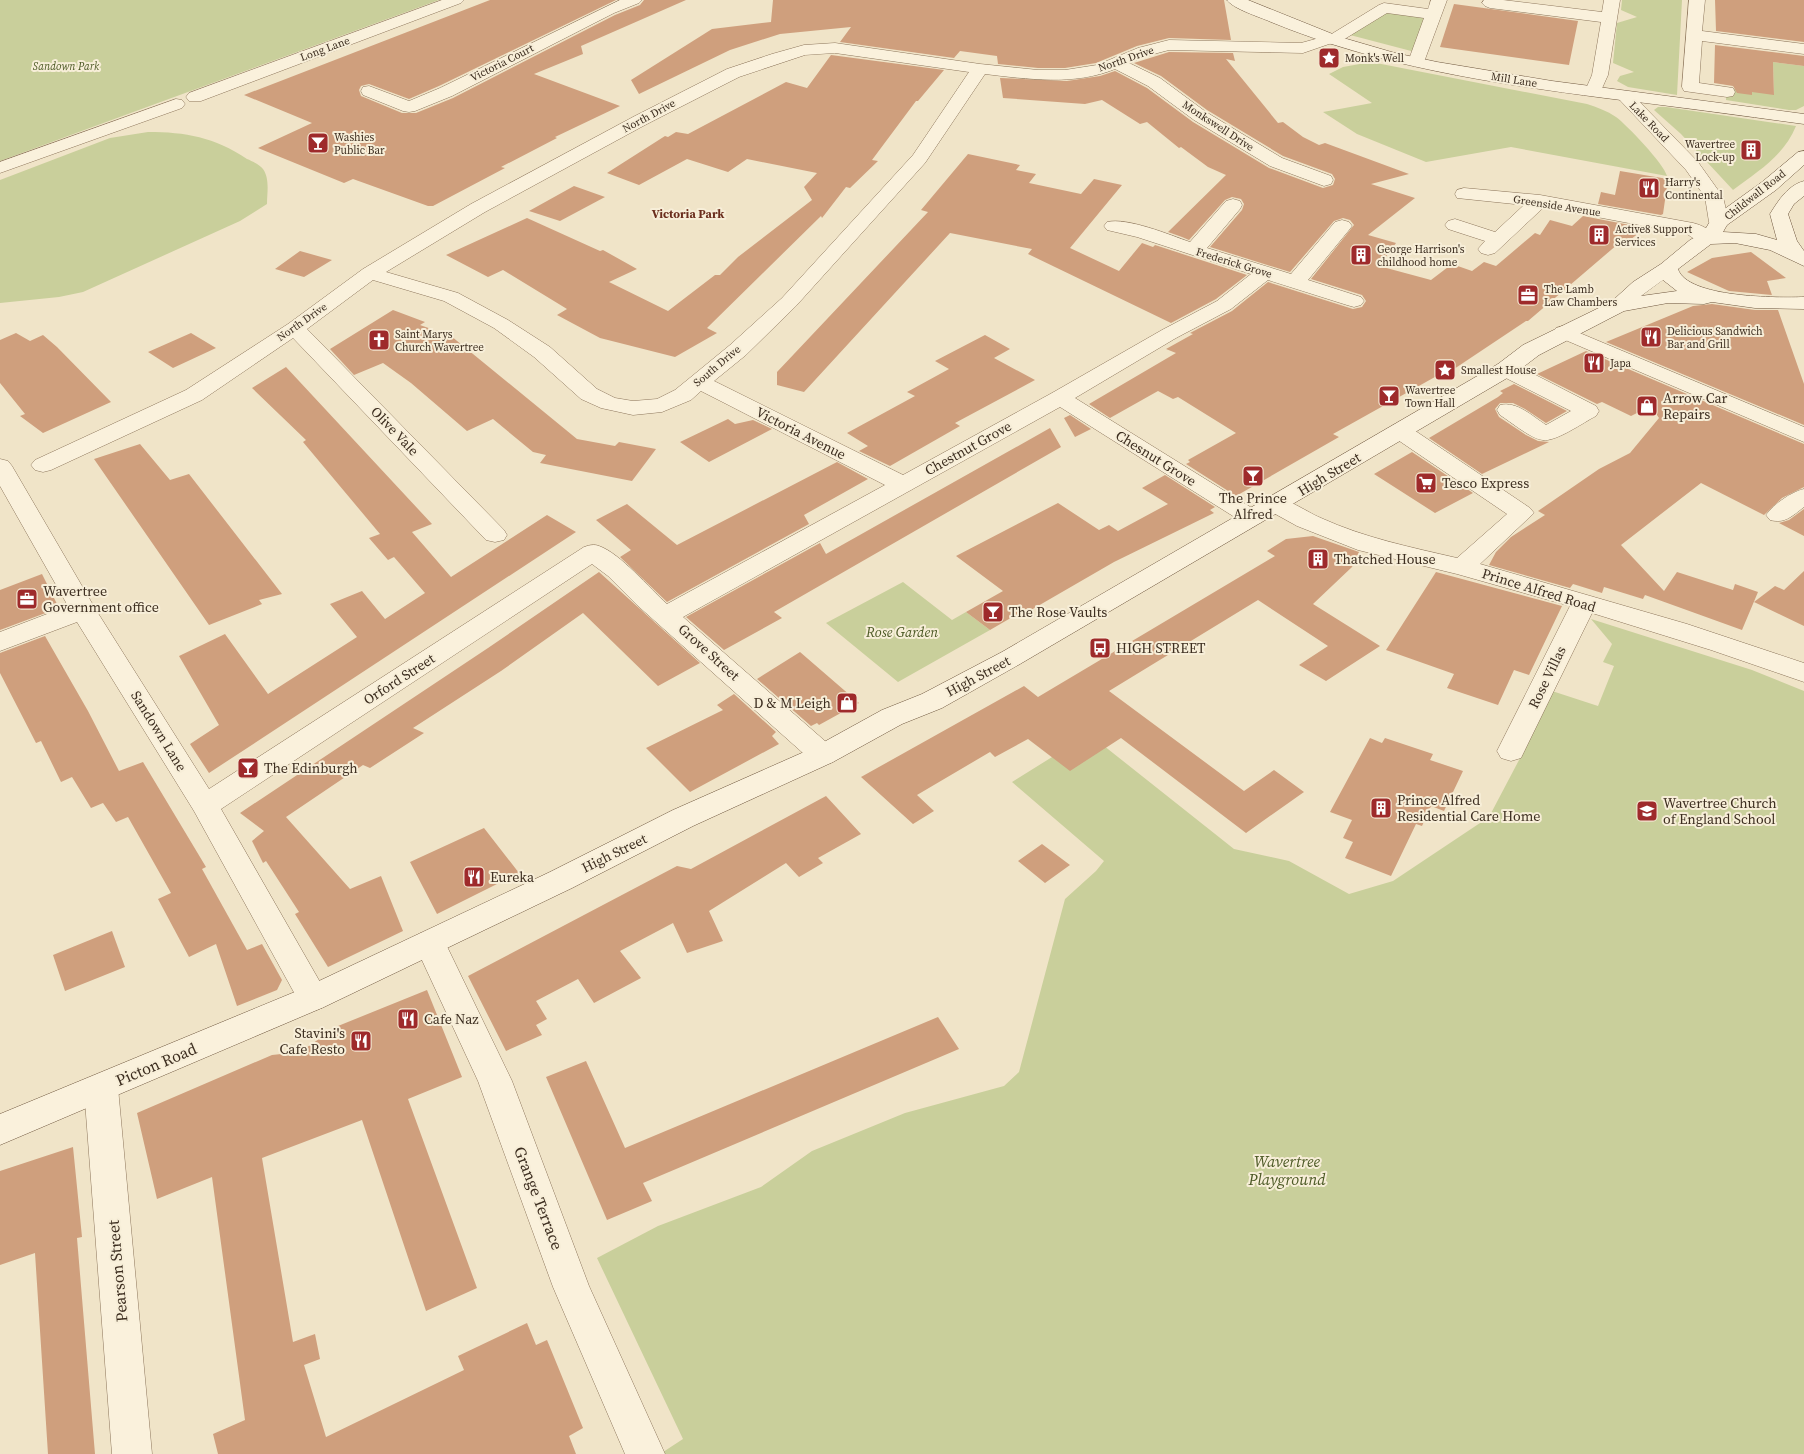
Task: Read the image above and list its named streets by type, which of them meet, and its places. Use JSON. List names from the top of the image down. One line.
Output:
{"streets":{"street":["Long Lane","North Drive","Victoria Court","Mill Lane","Lake Road","Monkswell Drive","Childwall Road","Greenside Avenue","Frederick Grove","South Drive","Olive Vale","Victoria Avenue","Chestnut Grove","Chesnut Grove","High Street","Prince Alfred Road","Grove Street","Rose Villas","Orford Street","Sandown Lane","Picton Road","Grange Terrace","Pearson Street"]},"crossings":[["North Drive","Mill Lane"],["North Drive","Monkswell Drive"],["North Drive","South Drive"],["North Drive","Olive Vale"],["Mill Lane","Lake Road"],["Lake Road","Childwall Road"],["Lake Road","Greenside Avenue"],["Childwall Road","Greenside Avenue"],["Childwall Road","High Street"],["Frederick Grove","Chestnut Grove"],["South Drive","Victoria Avenue"],["Victoria Avenue","Chestnut Grove"],["Chestnut Grove","Chesnut Grove"],["Chestnut Grove","Grove Street"],["Chesnut Grove","High Street"],["Chesnut Grove","Prince Alfred Road"],["High Street","Prince Alfred Road"],["High Street","Grove Street"],["High Street","Sandown Lane"],["High Street","Picton Road"],["High Street","Grange Terrace"],["Prince Alfred Road","Rose Villas"],["Grove Street","Orford Street"],["Orford Street","Sandown Lane"],["Sandown Lane","Picton Road"],["Picton Road","Pearson Street"]],"districts":["Victoria Park"],"parks":["Sandown Park","Rose Garden","Wavertree Playground"],"places":{"place":["Monk's Well","Smallest House"],"bar":["Washies Public Bar","Wavertree Town Hall","The Prince Alfred","The Rose Vaults","The Edinburgh"],"building":["Wavertree Lock-up","Active8 Support Services","George Harrison's childhood home","Thatched House","Prince Alfred Residential Care Home"],"restaurant":["Harry's Continental","Delicious Sandwich Bar and Grill","Japa","Eureka","Cafe Naz","Stavini's Cafe Resto"],"office":["The Lamb Law Chambers","Wavertree Government office"],"church":["Saint Marys Church Wavertree"],"shop":["Arrow Car Repairs","D & M Leigh"],"supermarket":["Tesco Express"],"bus stop":["HIGH STREET"],"school or university":["Wavertree Church of England School"]}}
